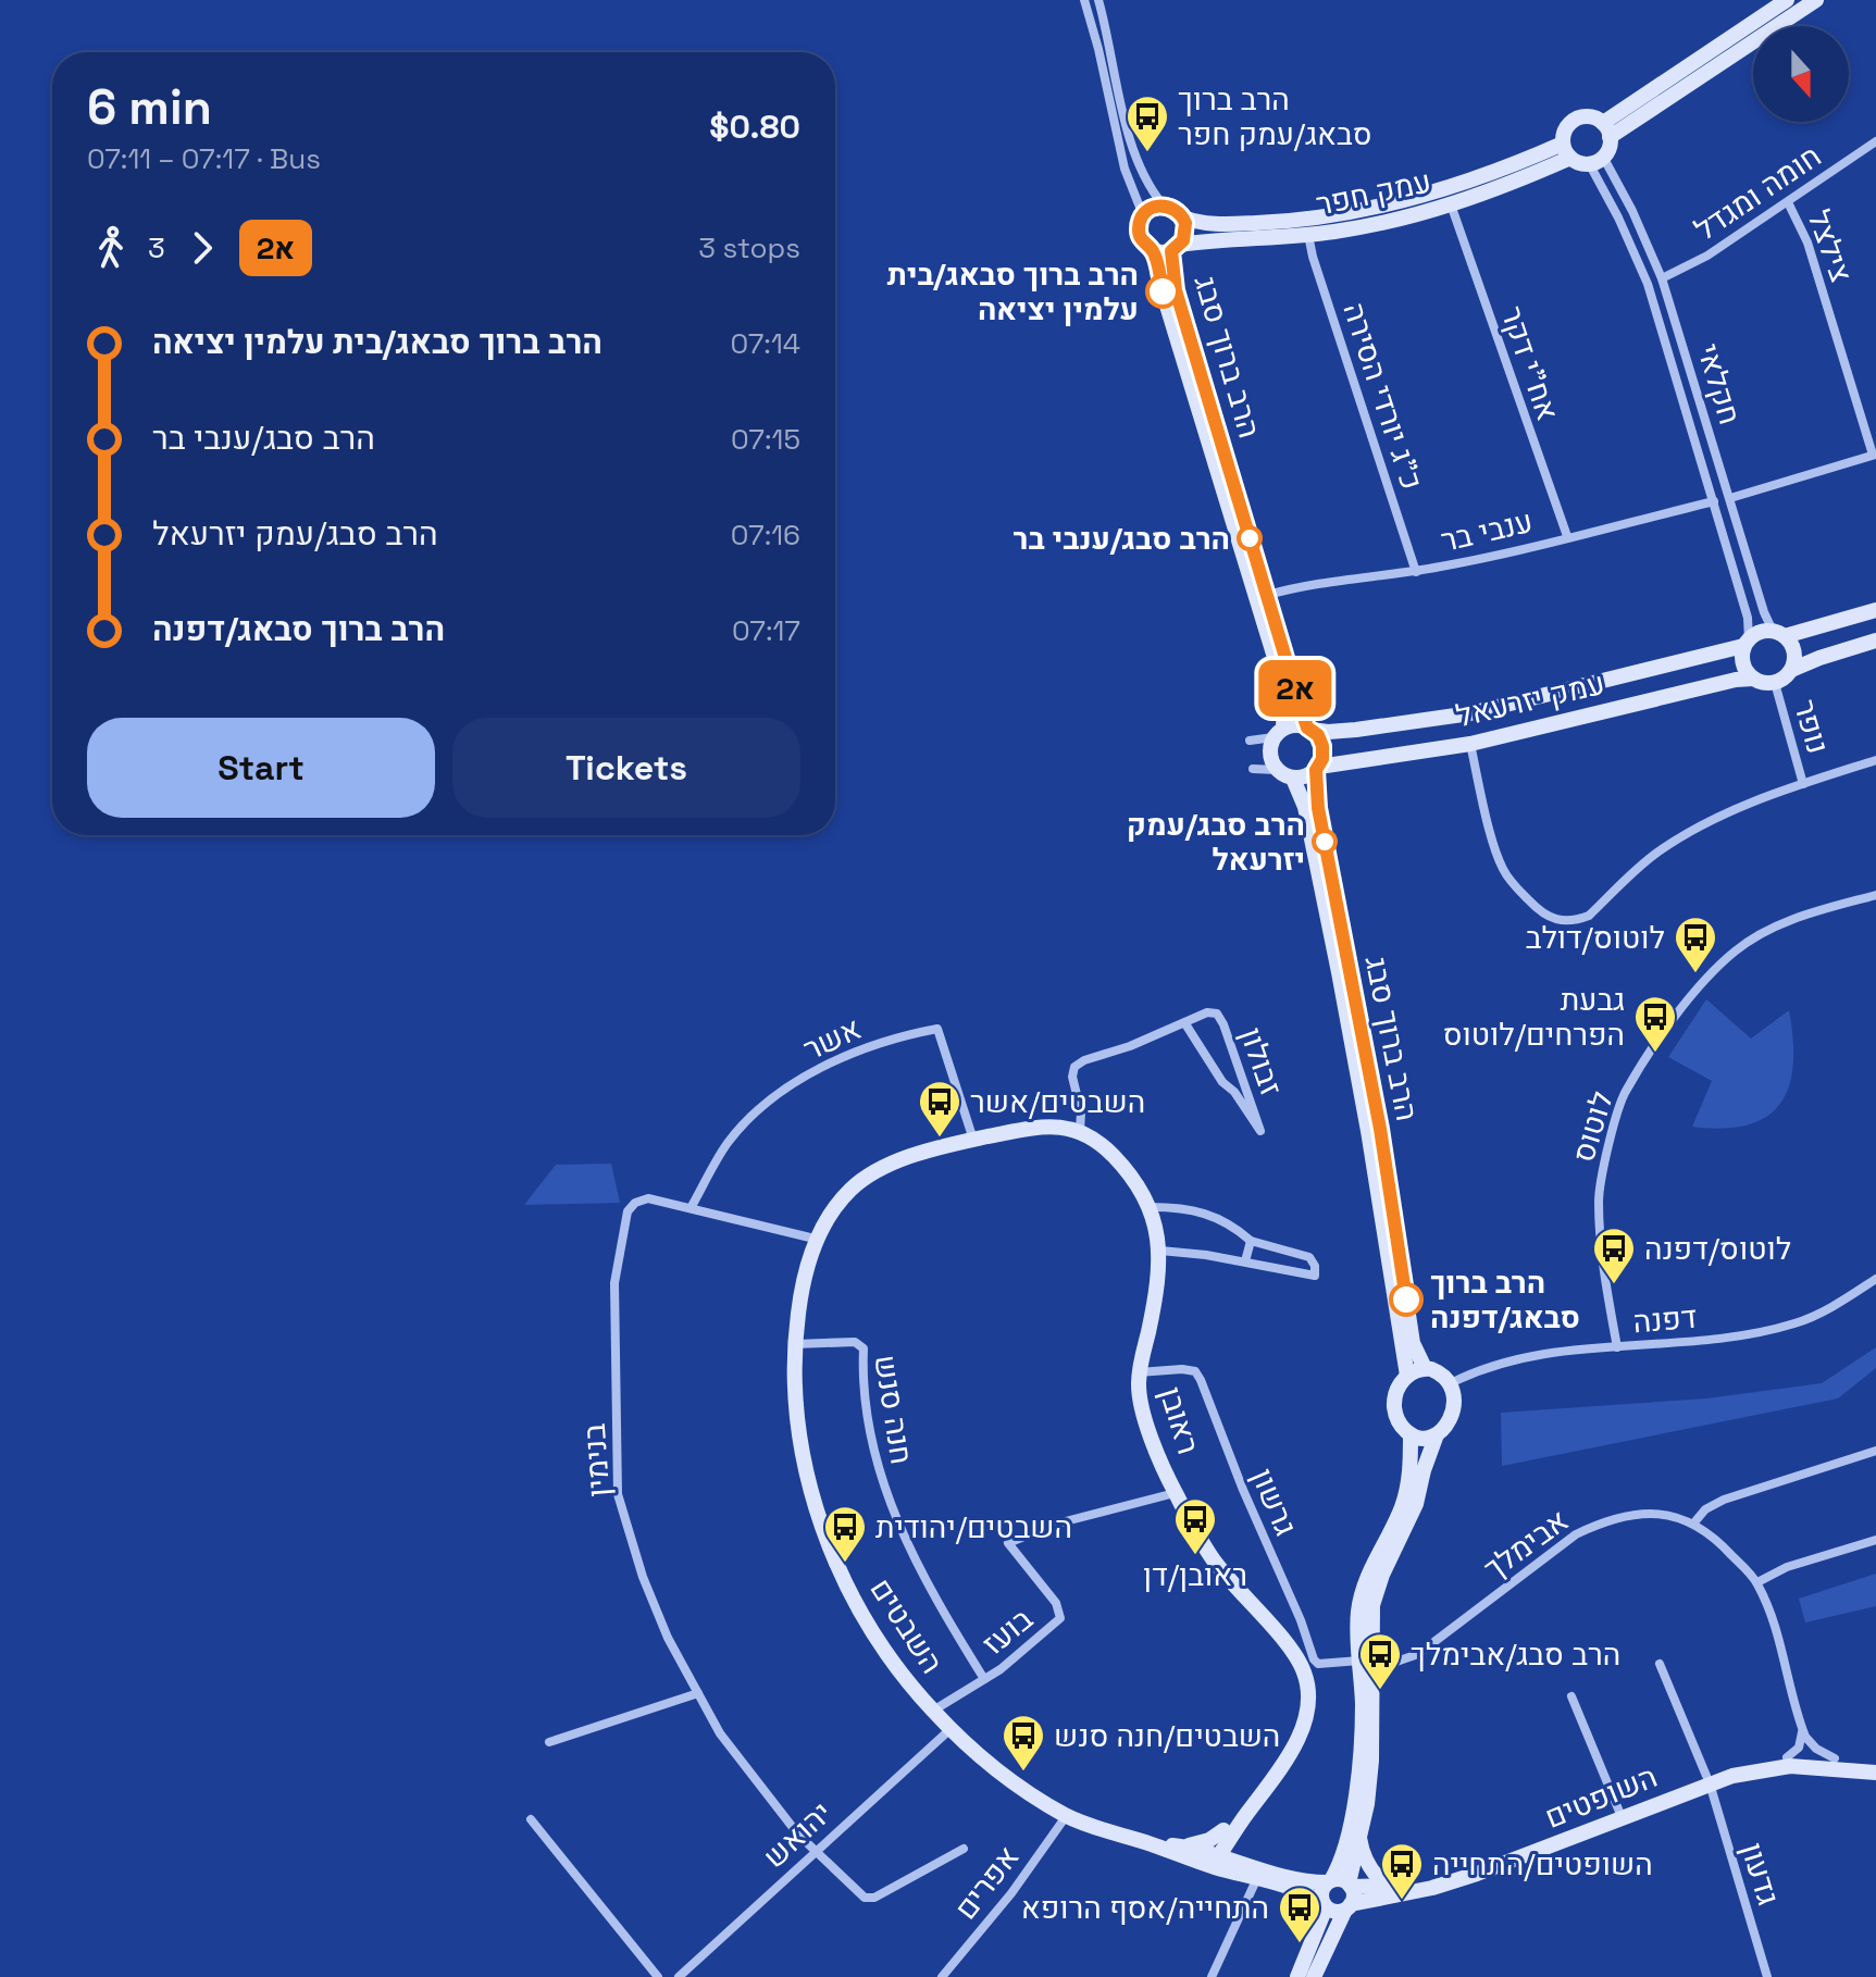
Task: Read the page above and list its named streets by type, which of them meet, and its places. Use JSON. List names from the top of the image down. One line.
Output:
{"streets":{"street":["עמק חפר","חומה ומגדל","צילצל","הרב ברוך סבג","אח\"י דקר","חקלאי","כ\"ג יורדי הסירה","ענבי בר","עמק יזרעאל","נופר","אשר","זבולון","לוטוס","דפנה","חנה סנש","ראובן","בנימין","גרשון","אבימלך","השבטים","בועז","השופטים","יהואש","גדעון","אפרים"]},"crossings":[["עמק חפר","הרב ברוך סבג"],["עמק חפר","אח\"י דקר"],["עמק חפר","חקלאי"],["עמק חפר","כ\"ג יורדי הסירה"],["חומה ומגדל","צילצל"],["חומה ומגדל","חקלאי"],["הרב ברוך סבג","ענבי בר"],["הרב ברוך סבג","עמק יזרעאל"],["הרב ברוך סבג","דפנה"],["אח\"י דקר","ענבי בר"],["חקלאי","ענבי בר"],["חקלאי","עמק יזרעאל"],["חקלאי","נופר"],["כ\"ג יורדי הסירה","ענבי בר"],["עמק יזרעאל","נופר"],["אשר","בנימין"],["אשר","השבטים"],["זבולון","ראובן"],["לוטוס","דפנה"],["חנה סנש","השבטים"],["חנה סנש","בועז"],["ראובן","גרשון"],["ראובן","השבטים"],["ראובן","בועז"],["בנימין","השבטים"],["בנימין","יהואש"],["גרשון","אבימלך"],["השבטים","בועז"],["השבטים","יהואש"],["השבטים","אפרים"],["השופטים","גדעון"]],"places":{"bus stop":["הרב ברוך סבאג/עמק חפר","לוטוס/דולב","גבעת הפרחים/לוטוס","השבטים/אשר","לוטוס/דפנה","ראובן/דן","השבטים/יהודית","הרב סבג/אבימלך","השבטים/חנה סנש","השופטים/התחייה","התחייה/אסף הרופא"],"other":["הרב ברוך סבאג/בית עלמין יציאה","הרב סבג/ענבי בר","הרב סבג/עמק יזרעאל","הרב ברוך סבאג/דפנה"]},"lines":["bus line 2א"],"north":"bottom","page":{"on_map":"2א","heading":["6 min","07:11 – 07:17 · Bus","$0.80"],"legs":["3","2א","3 stops"],"list":[{"name":"הרב ברוך סבאג/בית עלמין יציאה","value":"07:14"},{"name":"הרב סבג/ענבי בר","value":"07:15"},{"name":"הרב סבג/עמק יזרעאל","value":"07:16"},{"name":"הרב ברוך סבאג/דפנה","value":"07:17"}],"buttons":["Start","Tickets"]}}
